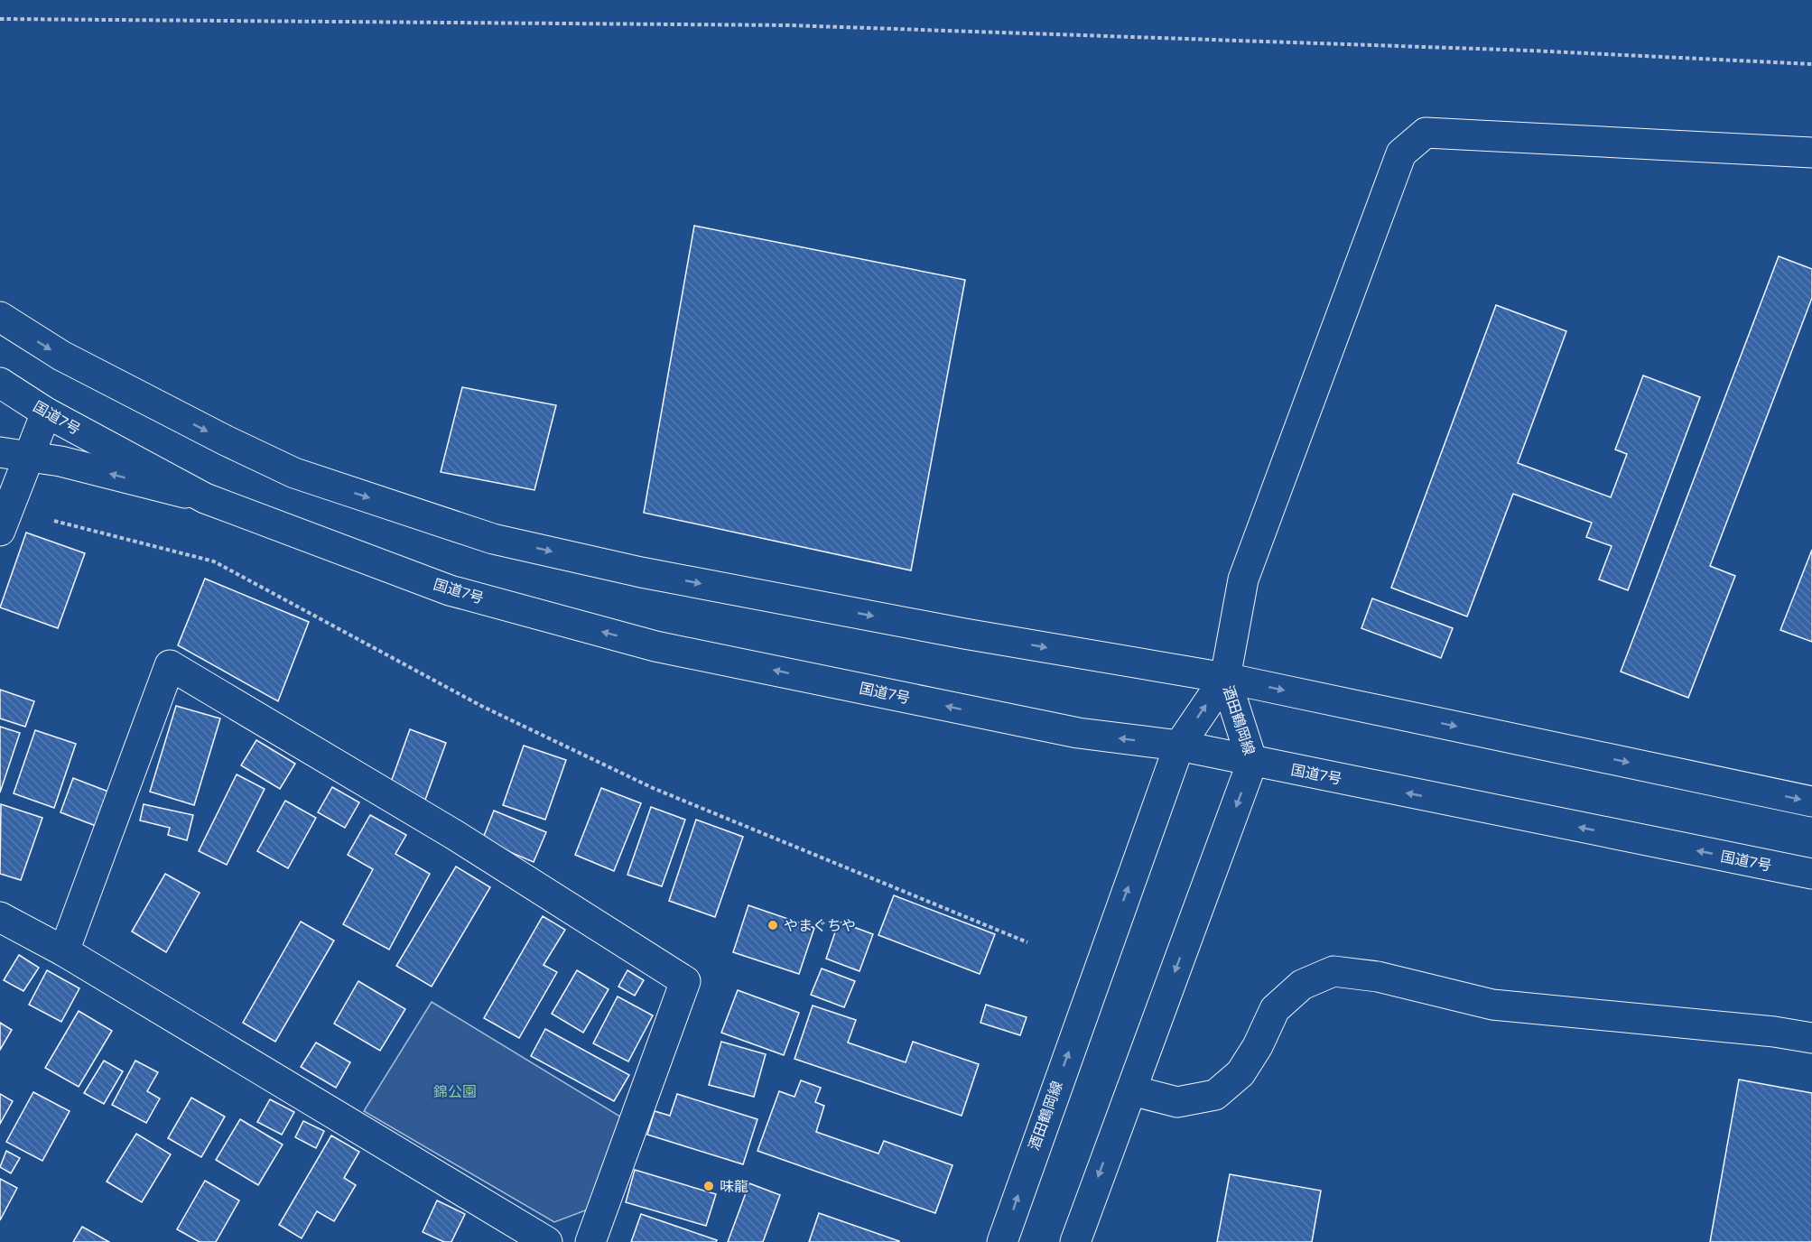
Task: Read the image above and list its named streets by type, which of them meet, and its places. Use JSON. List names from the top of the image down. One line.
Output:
{"streets":{"main road":["国道7号","酒田鶴岡線"]},"crossings":[["国道7号","酒田鶴岡線"]],"parks":["錦公園"],"places":["やまぐちや","味龍"]}
